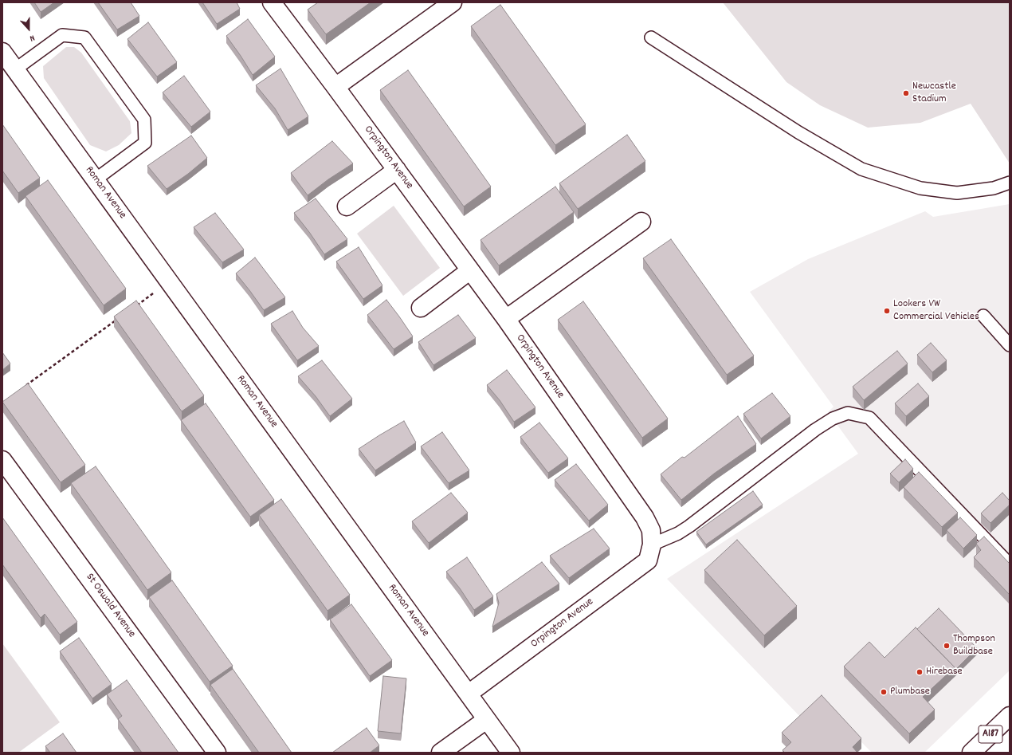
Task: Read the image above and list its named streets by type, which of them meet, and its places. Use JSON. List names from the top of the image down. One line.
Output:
{"streets":{"street":["Orpington Avenue","Roman Avenue","St Oswald Avenue","A187"]},"crossings":[["Orpington Avenue","Roman Avenue"]],"places":["Newcastle Stadium","Lookers VW Commercial Vehicles","Thompson Buildbase","Hirebase","Plumbase"],"north":"bottom"}
